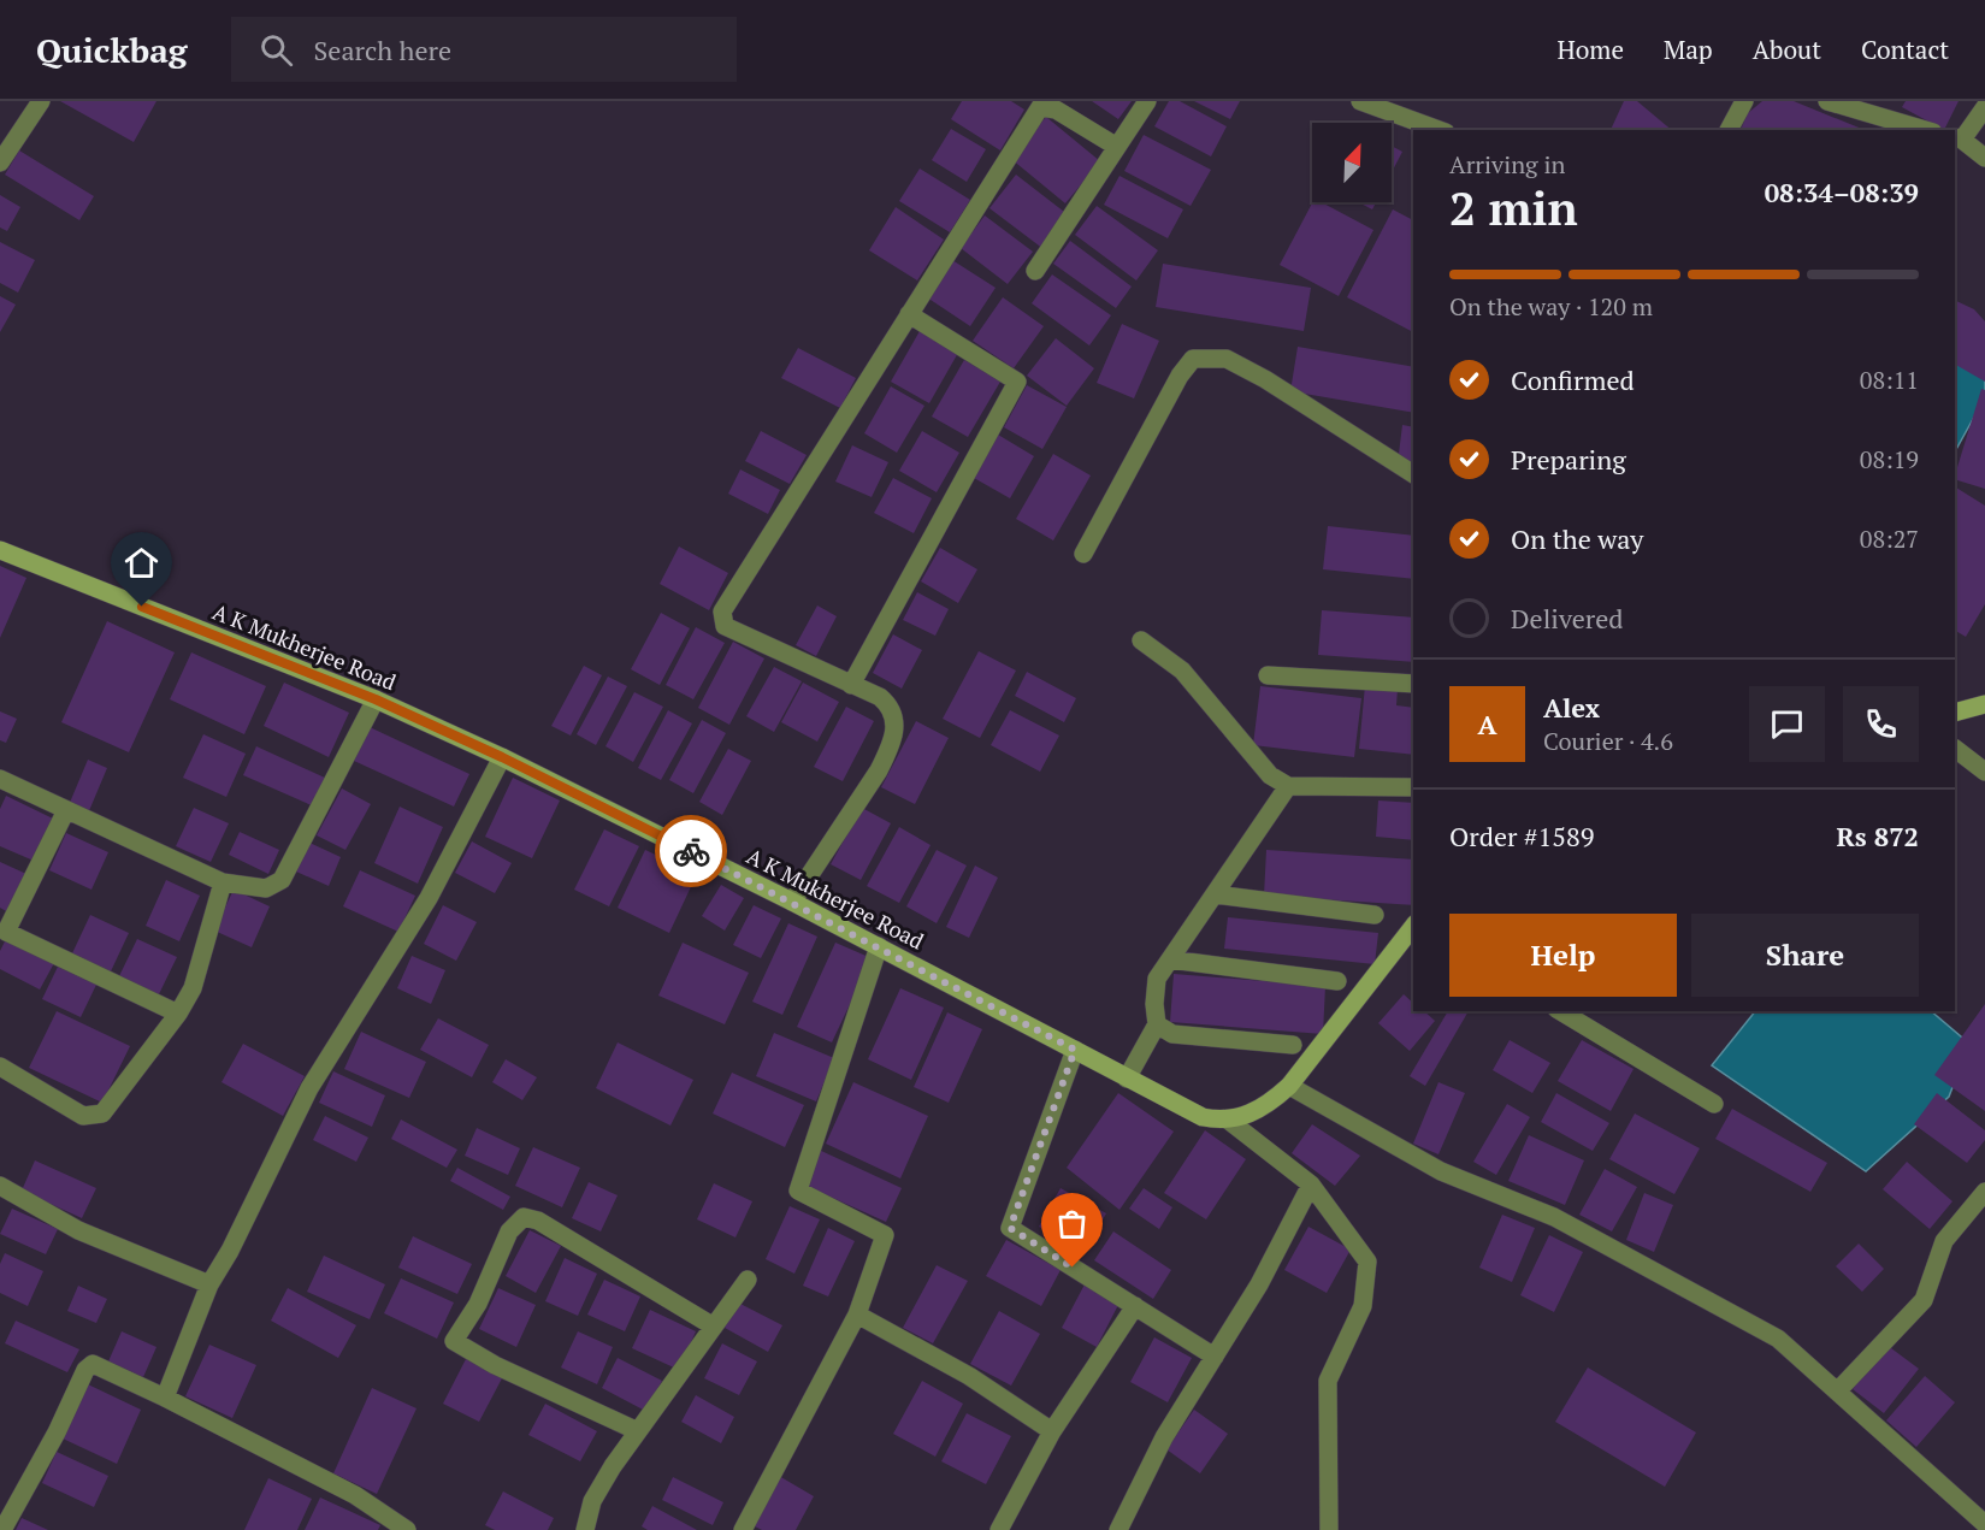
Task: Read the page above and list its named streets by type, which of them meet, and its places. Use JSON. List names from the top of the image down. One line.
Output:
{"streets":{"street":["A K Mukherjee Road"]},"north":"top right","page":{"header":"Quickbag","search":"Search here","nav":["Home","Map","About","Contact"],"heading":["2 min","Arriving in","08:34–08:39"],"panel":["Alex","Courier · 4.6","Order #1589","Rs 872"],"bar":"On the way · 120 m","list":[["Confirmed","08:11"],["Preparing","08:19"],["On the way","08:27"],"Delivered"],"round":"A","buttons":["Help","Share"]}}
